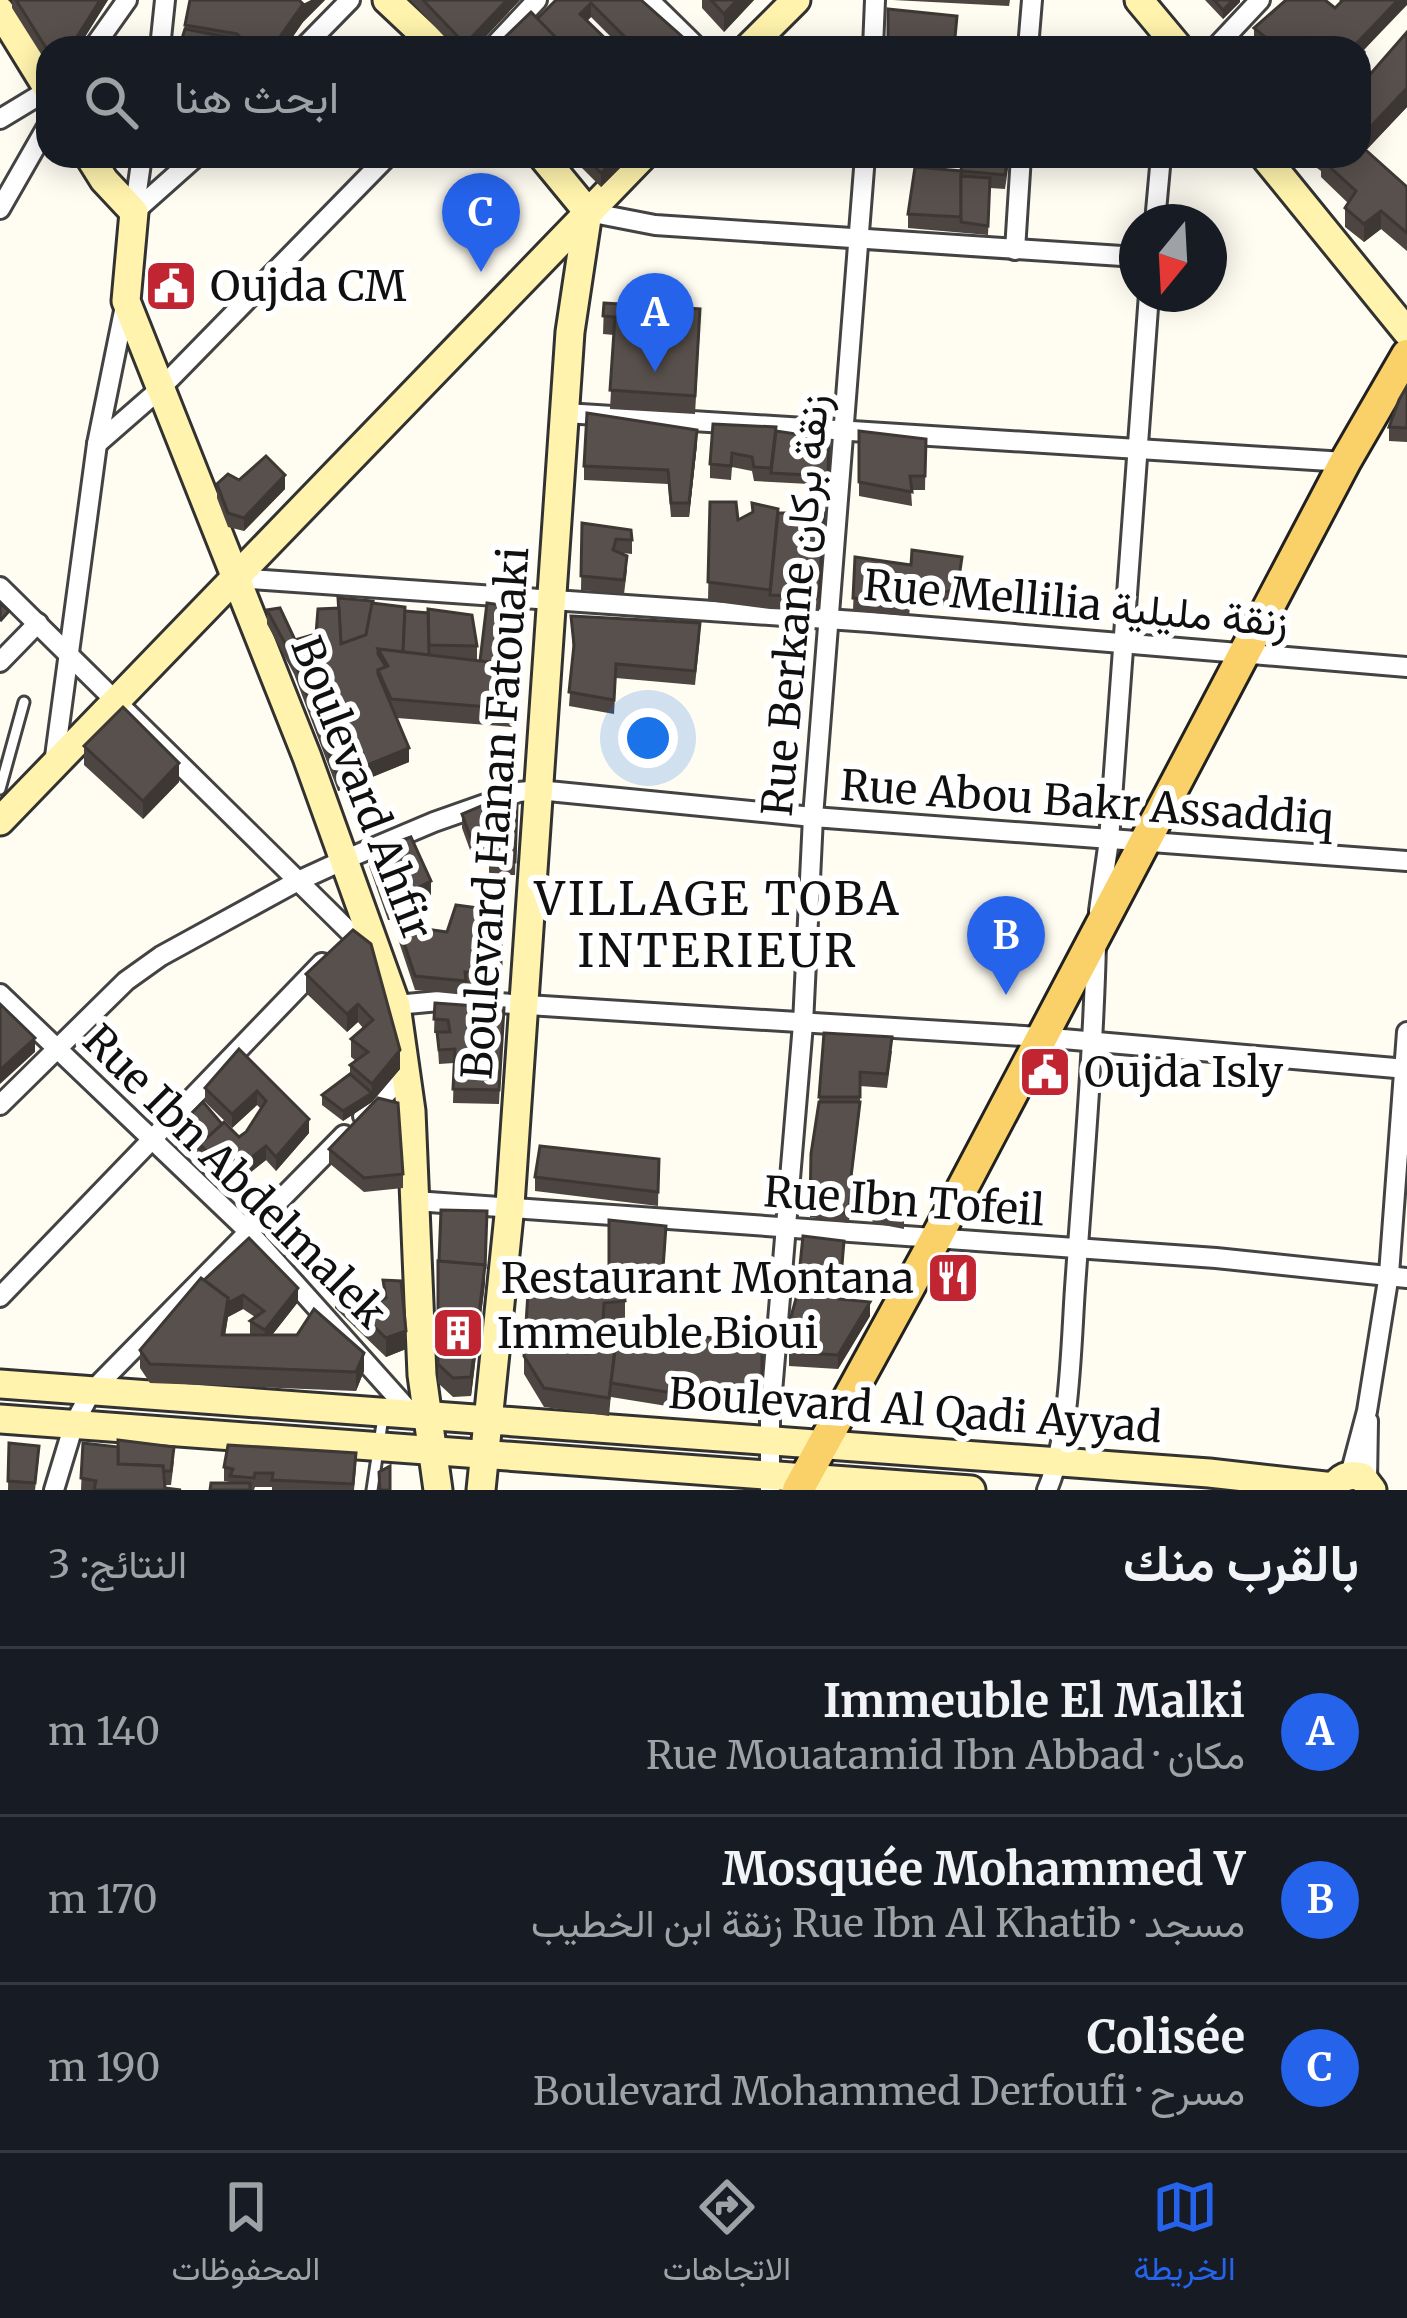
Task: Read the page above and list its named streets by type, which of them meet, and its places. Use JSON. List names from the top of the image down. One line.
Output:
{"streets":{"street":["Rue Mellilia زنقة مليلية","Rue Berkane زنقة بركان","Boulevard Ahfir","Rue Abou Bakr Assaddiq","Boulevard Hanan Fatouaki","Rue Ibn Abdelmalek","Rue Ibn Tofeil","Boulevard Al Qadi Ayyad"]},"crossings":[["Rue Mellilia زنقة مليلية","Rue Berkane زنقة بركان"],["Rue Mellilia زنقة مليلية","Boulevard Ahfir"],["Rue Mellilia زنقة مليلية","Boulevard Hanan Fatouaki"],["Rue Berkane زنقة بركان","Rue Abou Bakr Assaddiq"],["Rue Berkane زنقة بركان","Rue Ibn Tofeil"],["Rue Berkane زنقة بركان","Boulevard Al Qadi Ayyad"],["Boulevard Ahfir","Rue Abou Bakr Assaddiq"],["Boulevard Ahfir","Rue Ibn Abdelmalek"],["Boulevard Ahfir","Rue Ibn Tofeil"],["Boulevard Ahfir","Boulevard Al Qadi Ayyad"],["Rue Abou Bakr Assaddiq","Boulevard Hanan Fatouaki"],["Rue Abou Bakr Assaddiq","Rue Ibn Abdelmalek"],["Boulevard Hanan Fatouaki","Rue Ibn Tofeil"],["Boulevard Hanan Fatouaki","Boulevard Al Qadi Ayyad"],["Rue Ibn Abdelmalek","Boulevard Al Qadi Ayyad"]],"districts":["VILLAGE TOBA INTERIEUR"],"places":{"public building":["Oujda CM","Oujda Isly"],"restaurant":["Restaurant Montana"],"building":["Immeuble Bioui"]},"north":"bottom","page":{"search":"ابحث هنا","pins":["C","A","B"],"heading":["بالقرب منك","النتائج: 3"],"list":[{"mark":"A","name":"Immeuble El Malki","note":"مكان · Rue Mouatamid Ibn Abbad","value":"140 m"},{"mark":"B","name":"Mosquée Mohammed V","note":"مسجد · Rue Ibn Al Khatib زنقة ابن الخطيب","value":"170 m"},{"mark":"C","name":"Colisée","note":"مسرح · Boulevard Mohammed Derfoufi","value":"190 m"}],"nav":["الخريطة","الاتجاهات","المحفوظات"]}}
